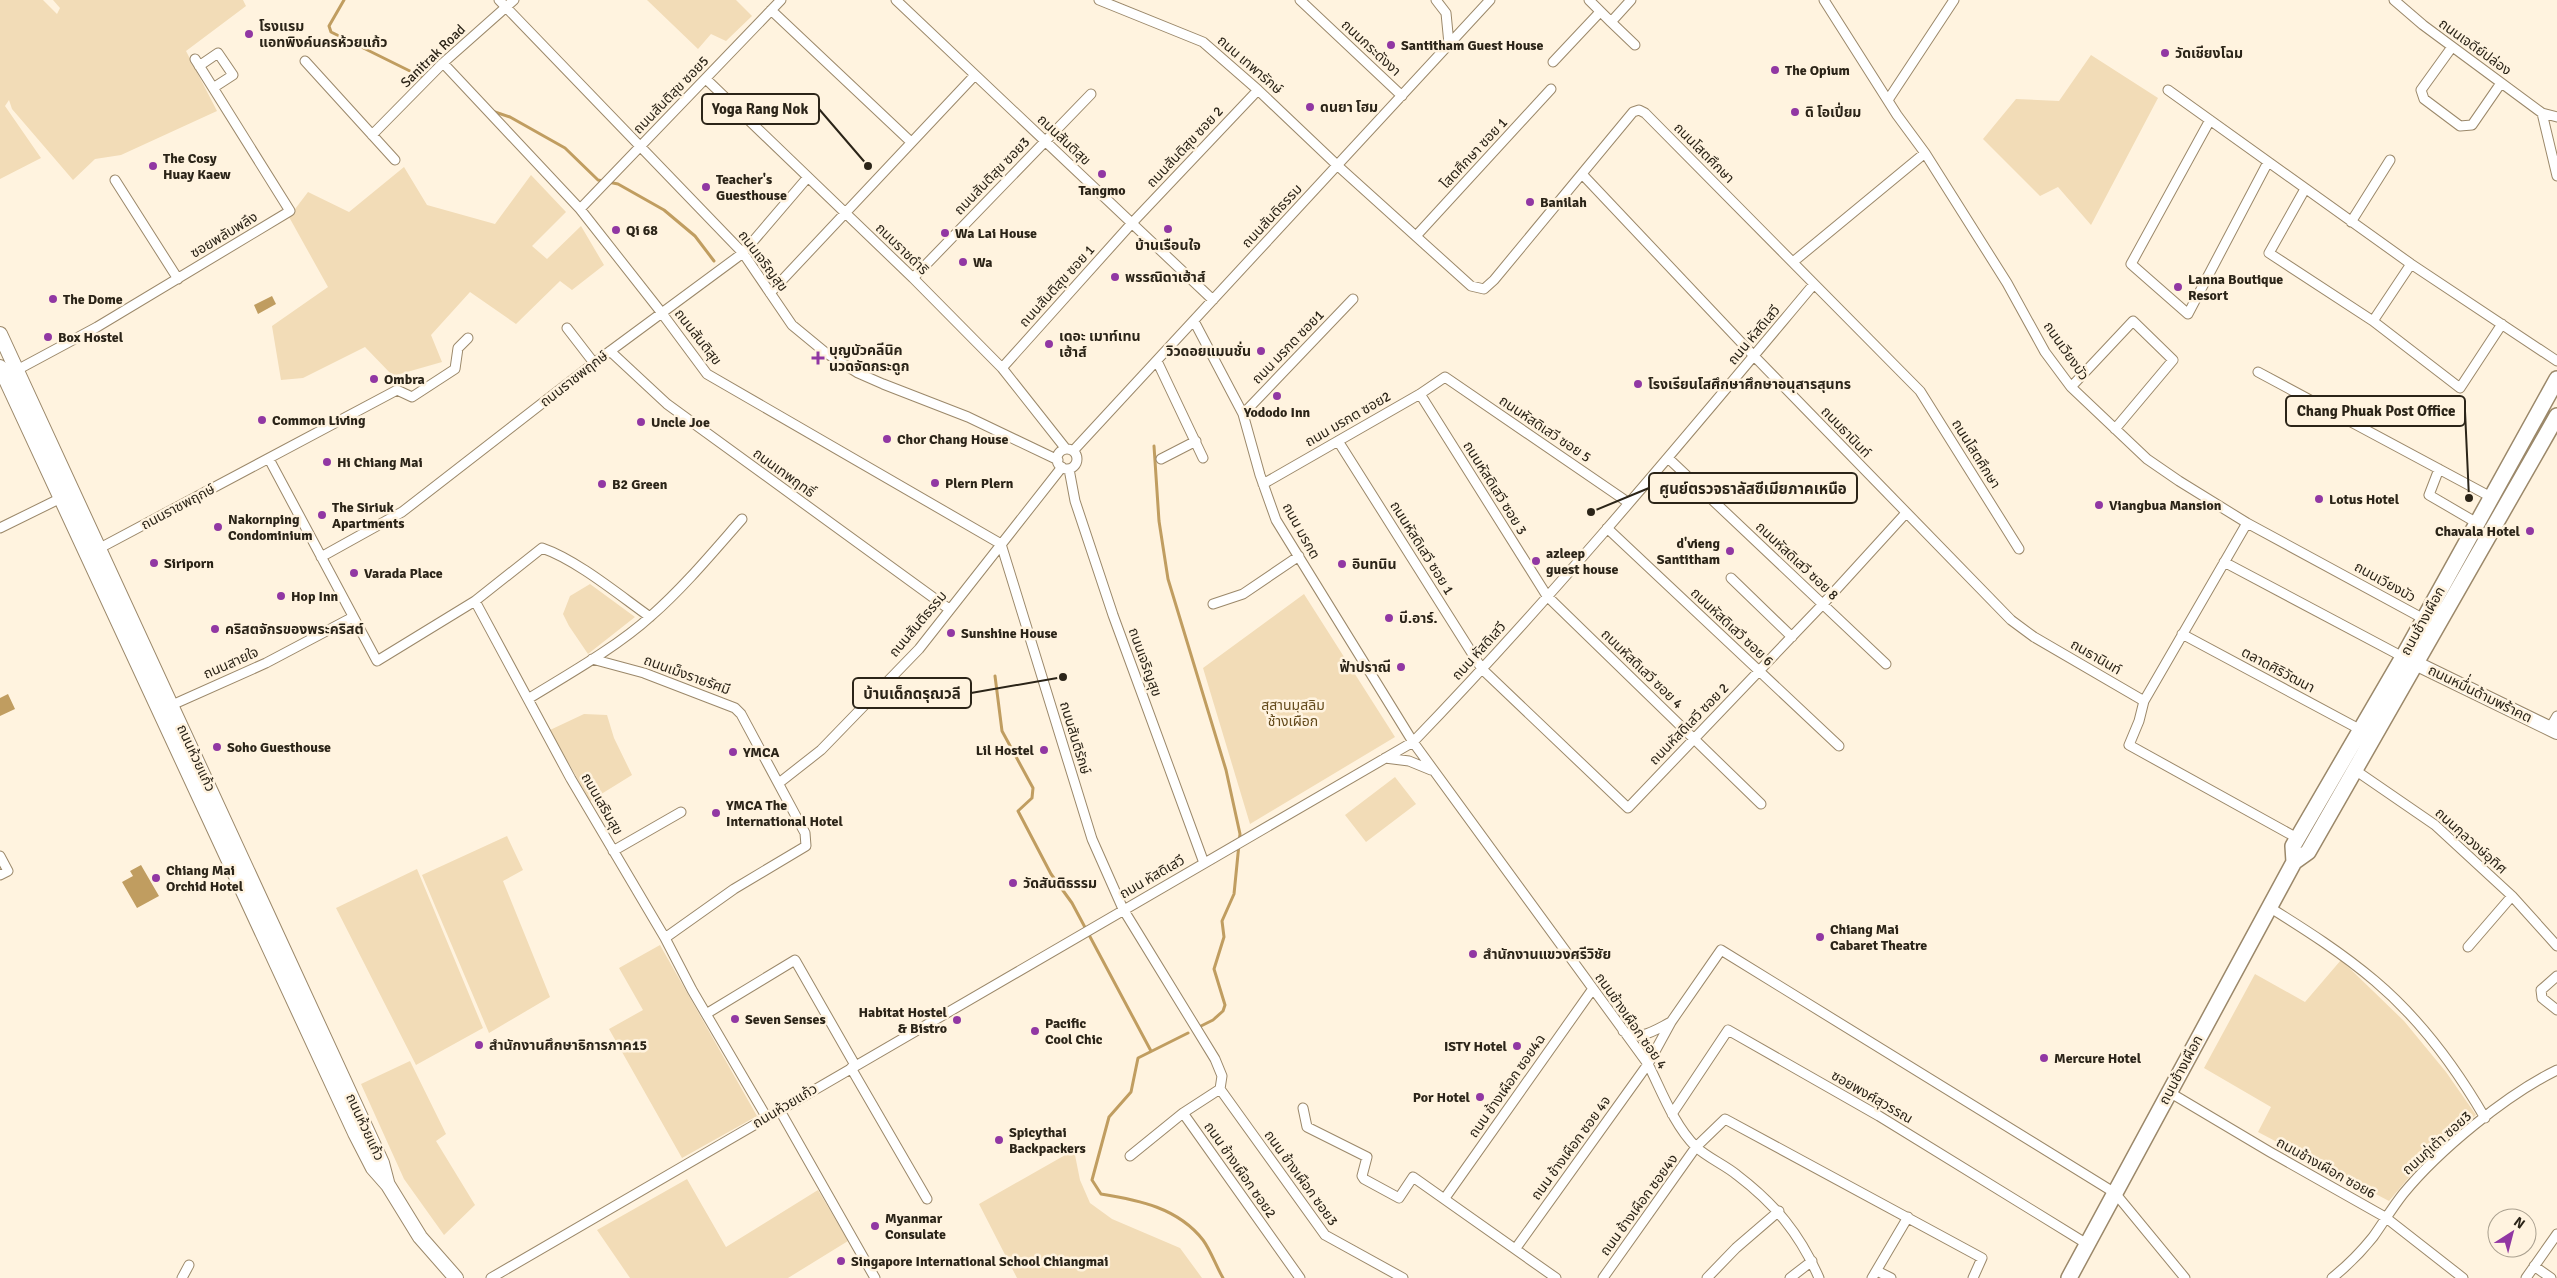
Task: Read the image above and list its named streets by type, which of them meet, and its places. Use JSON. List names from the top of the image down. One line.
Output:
{"streets":{"main road":["ถนนช้างเผือก","ถนนหมื่่นด้ามพร้าคต","ถนนห้วยแก้ว"],"street":["ถนนเจดีย์ปล่อง","ถนนกระดังงา","Sanitrak Road","ถนน เทพารักษ์","ถนนสันติสุข ซอย5","ถนนสันติสุข","ถนนสันติสุข ซอย 2","โสตศึกษา ซอย 1","ถนนโสตศึกษา","ถนนสันติสุข ซอย3","ถนนสันติธรรม","ซอยพลับพลึง","ถนนราชดำริ","ถนนเจริญสุข","ถนนสันติสุข ซอย 1","ถนน หัสดิเสวี","ถนน มรกต ซอย1","ถนนเวียงบัว","ถนนราชพฤกษ์","ถนน มรกต ซอย2","ถนนหัสดิเสวี ซอย 5","ถนนธานินท์","ถนนเทพฤทธิ์","ถนนหัสดิเสวี ซอย 3","ถนน มรกต","ถนนหัสดิเสวี ซอย 1","ถนนหัสดิเสวี ซอย 8","ถนนหัสดิเสวี ซอย 6","ถนธานินท์","ถนนสายใจ","ถนนหัสดิเสวี ซอย 4","ตลาดศิริวัฒนา","ถนนเม็งรายรัศมี","ถนนหัสดิเสวี ซอย 2","ถนนสันติรักษ์","ถนนเสริมสุข","ถนนกุลวงษ์อุทิศ","ถนนช้างเผือก ซอย 4","ถนน ช้างเผือก ซอย4ฉ","ซอยพงศ์สุวรรณ","ถนนกู่เต้า ซอย3","ถนน ช้างเผือก ซอย 4จ","ถนนช้างเผือก ซอย6","ถนน ช้างเผือก ซอย2","ถนน ช้างเผือก ซอย3","ถนน ช้างเผือก ซอย4ง"]},"crossings":[["ถนนกระดังงา","ถนนสันติธรรม"],["Sanitrak Road","ถนนสันติสุข"],["Sanitrak Road","ถนนเจริญสุข"],["ถนน เทพารักษ์","ถนนสันติสุข ซอย 2"],["ถนน เทพารักษ์","ถนนโสตศึกษา"],["ถนน เทพารักษ์","ถนนสันติธรรม"],["ถนนสันติสุข ซอย5","ถนนสันติสุข"],["ถนนสันติสุข ซอย5","ถนนราชดำริ"],["ถนนสันติสุข ซอย5","ถนนเจริญสุข"],["ถนนสันติสุข","ถนนสันติสุข ซอย 2"],["ถนนสันติสุข","ถนนสันติสุข ซอย3"],["ถนนสันติสุข","ถนนสันติธรรม"],["ถนนสันติสุข","ถนนสันติสุข ซอย 1"],["ถนนสันติสุข","ถนนราชพฤกษ์"],["ถนนสันติสุข","ถนนสันติรักษ์"],["ถนนสันติสุข ซอย 2","ถนนสันติสุข ซอย 1"],["โสตศึกษา ซอย 1","ถนนโสตศึกษา"],["ถนนโสตศึกษา","ถนนสันติธรรม"],["ถนนโสตศึกษา","ถนน หัสดิเสวี"],["ถนนโสตศึกษา","ถนนธานินท์"],["ถนนสันติสุข ซอย3","ถนนราชดำริ"],["ถนนสันติธรรม","ถนนราชดำริ"],["ถนนสันติธรรม","ถนนเจริญสุข"],["ถนนสันติธรรม","ถนนเทพฤทธิ์"],["ถนนสันติธรรม","ถนน มรกต"],["ถนนสันติธรรม","ถนนเม็งรายรัศมี"],["ถนนสันติธรรม","ถนนสันติรักษ์"],["ซอยพลับพลึง","ถนนห้วยแก้ว"],["ถนนราชดำริ","ถนนสันติสุข ซอย 1"],["ถนนราชดำริ","ถนนราชพฤกษ์"],["ถนนเจริญสุข","ถนน หัสดิเสวี"],["ถนนเจริญสุข","ถนนราชพฤกษ์"],["ถนน หัสดิเสวี","ถนนหัสดิเสวี ซอย 5"],["ถนน หัสดิเสวี","ถนนธานินท์"],["ถนน หัสดิเสวี","ถนนหัสดิเสวี ซอย 3"],["ถนน หัสดิเสวี","ถนน มรกต"],["ถนน หัสดิเสวี","ถนนหัสดิเสวี ซอย 1"],["ถนน หัสดิเสวี","ถนนหัสดิเสวี ซอย 8"],["ถนน หัสดิเสวี","ถนนหัสดิเสวี ซอย 6"],["ถนน หัสดิเสวี","ถนนหัสดิเสวี ซอย 4"],["ถนน หัสดิเสวี","ถนนหัสดิเสวี ซอย 2"],["ถนน หัสดิเสวี","ถนนสันติรักษ์"],["ถนน หัสดิเสวี","ถนนห้วยแก้ว"],["ถนน หัสดิเสวี","ถนนช้างเผือก ซอย 4"],["ถนน มรกต ซอย1","ถนน มรกต"],["ถนนเวียงบัว","ถนนช้างเผือก"],["ถนนราชพฤกษ์","ถนนเทพฤทธิ์"],["ถนนราชพฤกษ์","ถนนห้วยแก้ว"],["ถนน มรกต ซอย2","ถนนหัสดิเสวี ซอย 5"],["ถนน มรกต ซอย2","ถนนหัสดิเสวี ซอย 3"],["ถนน มรกต ซอย2","ถนน มรกต"],["ถนน มรกต ซอย2","ถนนหัสดิเสวี ซอย 1"],["ถนนธานินท์","ถนธานินท์"],["ถนนธานินท์","ถนนหัสดิเสวี ซอย 2"],["ถนนหัสดิเสวี ซอย 3","ถนนหัสดิเสวี ซอย 4"],["ถนน มรกต","ถนนช้างเผือก ซอย 4"],["ถนนหัสดิเสวี ซอย 1","ถนนหัสดิเสวี ซอย 2"],["ถนนหัสดิเสวี ซอย 8","ถนนหัสดิเสวี ซอย 2"],["ถนนช้างเผือก","ตลาดศิริวัฒนา"],["ถนนช้างเผือก","ถนนหมื่่นด้ามพร้าคต"],["ถนนช้างเผือก","ถนนกุลวงษ์อุทิศ"],["ถนนช้างเผือก","ซอยพงศ์สุวรรณ"],["ถนนช้างเผือก","ถนน ช้างเผือก ซอย 4จ"],["ถนนช้างเผือก","ถนนช้างเผือก ซอย6"],["ถนนหัสดิเสวี ซอย 6","ถนนหัสดิเสวี ซอย 2"],["ถนนสายใจ","ถนนห้วยแก้ว"],["ถนนหัสดิเสวี ซอย 4","ถนนหัสดิเสวี ซอย 2"],["ถนนเม็งรายรัศมี","ถนนเสริมสุข"],["ถนนห้วยแก้ว","ถนนเสริมสุข"],["ถนนช้างเผือก ซอย 4","ถนน ช้างเผือก ซอย4ฉ"],["ถนนช้างเผือก ซอย 4","ซอยพงศ์สุวรรณ"],["ถนนช้างเผือก ซอย 4","ถนน ช้างเผือก ซอย 4จ"],["ถนนช้างเผือก ซอย 4","ถนน ช้างเผือก ซอย4ง"],["ถนนกู่เต้า ซอย3","ถนนช้างเผือก ซอย6"]],"parks":["สุสานมุสลิม ช้างเผือก"],"places":{"other":["โรงแรม แอทพิงค์นครห้วยแก้ว","Santitham Guest House","วัดเชียงโฉม","The Opium","ดนยา โฮม","ดิ โอเปี่ยม","The Cosy Huay Kaew","Yoga Rang Nok","Tangmo","Teacher's Guesthouse","Banilah","บ้านเรือนใจ","Qi 68","Wa Lai House","Wa","พรรณิดาเฮ้าส์","Lanna Boutique Resort","The Dome","Box Hostel","เดอะ เมาท์เทน เฮ้าส์","วิวดอยแมนชั่น","Ombra","โรงเรียนโสศึกษาศึกษาอนุสารสุนทร","Yododo Inn","Common Living","Uncle Joe","Chor Chang House","Hi Chiang Mai","Plern Plern","B2 Green","Chang Phuak Post Office","Lotus Hotel","Viangbua Mansion","ศูนย์ตรวจธาลัสซีเมียภาคเหนือ","The Siriuk Apartments","Nakornping Condominium","Chavala Hotel","d'vieng Santitham","azleep guest house","Siriporn","อินทนิน","Varada Place","Hop Inn","บี.อาร์.","คริสตจักรของพระคริสต์","Sunshine House","ฟ้าปราณี","บ้านเด็กดรุณวลี","Soho Guesthouse","Lil Hostel","YMCA","YMCA The International Hotel","Chiang Mai Orchid Hotel","วัดสันติธรรม","Chiang Mai Cabaret Theatre","สำนักงานแขวงศรีวิชัย","Seven Senses","Habitat Hostel & Bistro","Pacific Cool Chic","สำนักงานศึกษาธิการภาค15","ISTY Hotel","Mercure Hotel","Por Hotel","Spicythai Backpackers","Myanmar Consulate","Singapore International School Chiangmai"],"health":["บุญบัวคลีนิค นวดจัดกระดูก"]},"north":"top right"}
